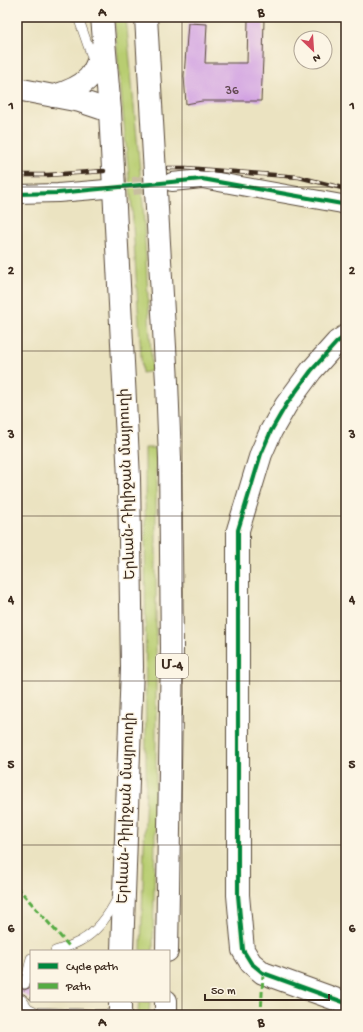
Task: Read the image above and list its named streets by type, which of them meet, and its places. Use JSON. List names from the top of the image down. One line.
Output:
{"streets":{"main road":["Երևան-Դիլիջան մայրուղի","Մ-4"]},"house_numbers":["36"],"legend":["Cycle path","Path"],"scale_bar":"50 m","north":"bottom right","grid":{"columns":["A","B"],"rows":["1","2","3","4","5","6"]}}
